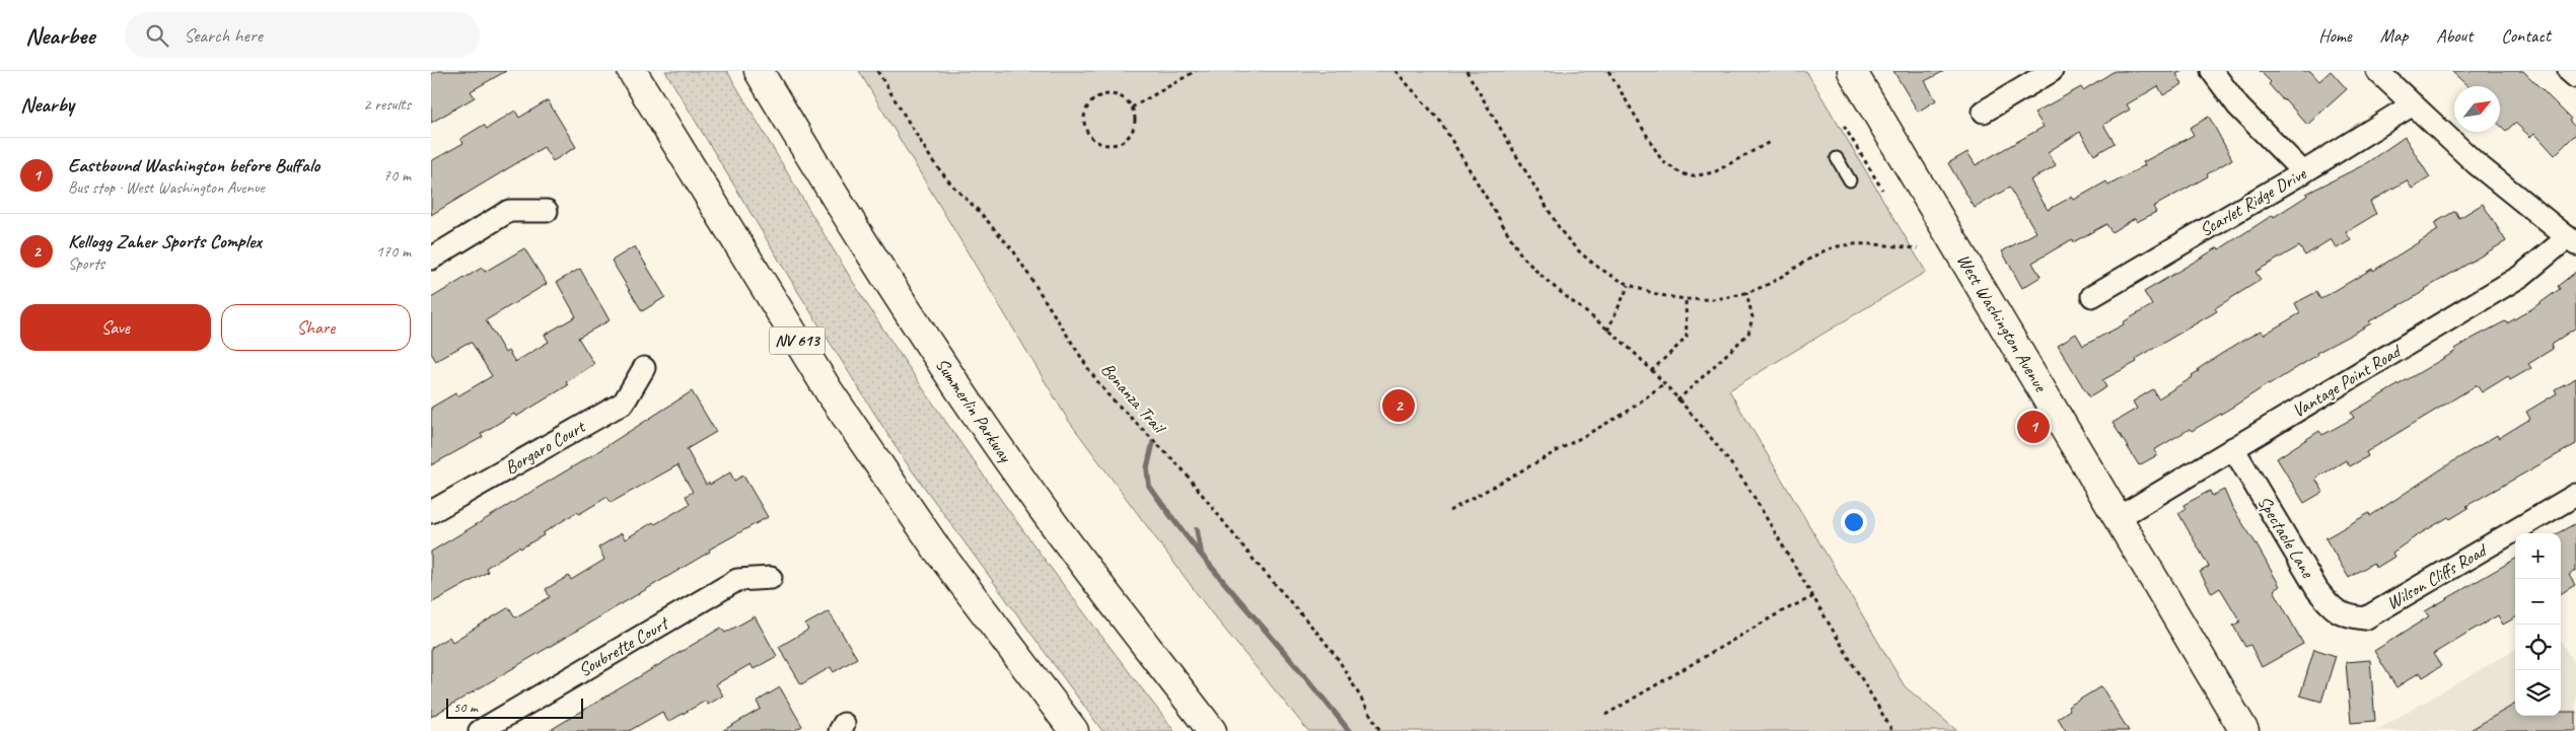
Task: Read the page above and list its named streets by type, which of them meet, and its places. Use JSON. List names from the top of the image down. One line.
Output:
{"streets":{"main road":["West Washington Avenue","NV 613","Summerlin Parkway"],"street":["Scarlet Ridge Drive","Vantage Point Road","Borgaro Court","Spectacle Lane","Wilson Cliffs Road","Soubrette Court"],"path":["Bonanza Trail"]},"crossings":[["West Washington Avenue","Vantage Point Road"],["Vantage Point Road","Spectacle Lane"],["Spectacle Lane","Wilson Cliffs Road"]],"scale_bar":"50 m","north":"top right","page":{"header":"Nearbee","search":"Search here","nav":["Home","Map","About","Contact"],"heading":["Nearby","2 results"],"list":[{"mark":"1","name":"Eastbound Washington before Buffalo","note":"Bus stop · West Washington Avenue","value":"70 m"},{"mark":"2","name":"Kellogg Zaher Sports Complex","note":"Sports","value":"170 m"}],"buttons":["Save","Share"],"pins":["2","1"],"map_buttons":["+","−"],"scale":"50 m"}}
